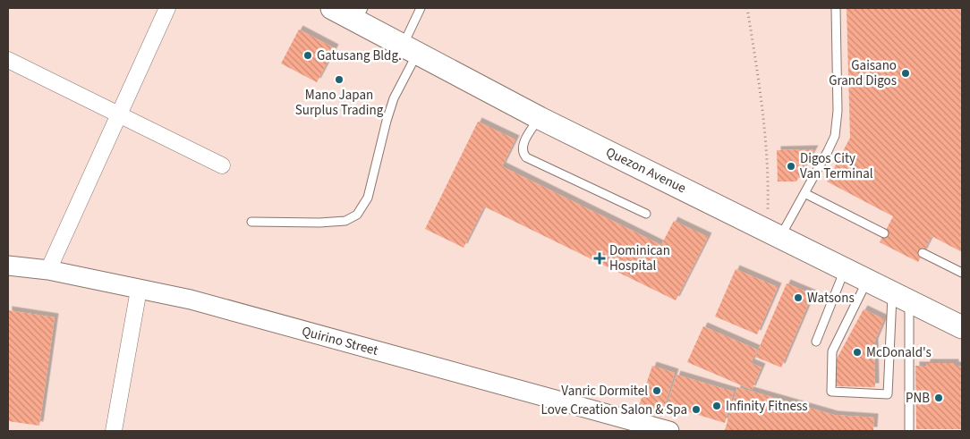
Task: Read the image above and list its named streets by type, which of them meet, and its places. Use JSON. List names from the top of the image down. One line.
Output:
{"streets":{"main road":["Quezon Avenue"],"street":["Quirino Street"]},"places":{"other":["Gatusang Bldg.","Gaisano Grand Digos","Mano Japan Surplus Trading","Digos City Van Terminal","Watsons","McDonald's","Vanric Dormitel","PNB","Infinity Fitness","Love Creation Salon & Spa"],"health":["Dominican Hospital"]}}
